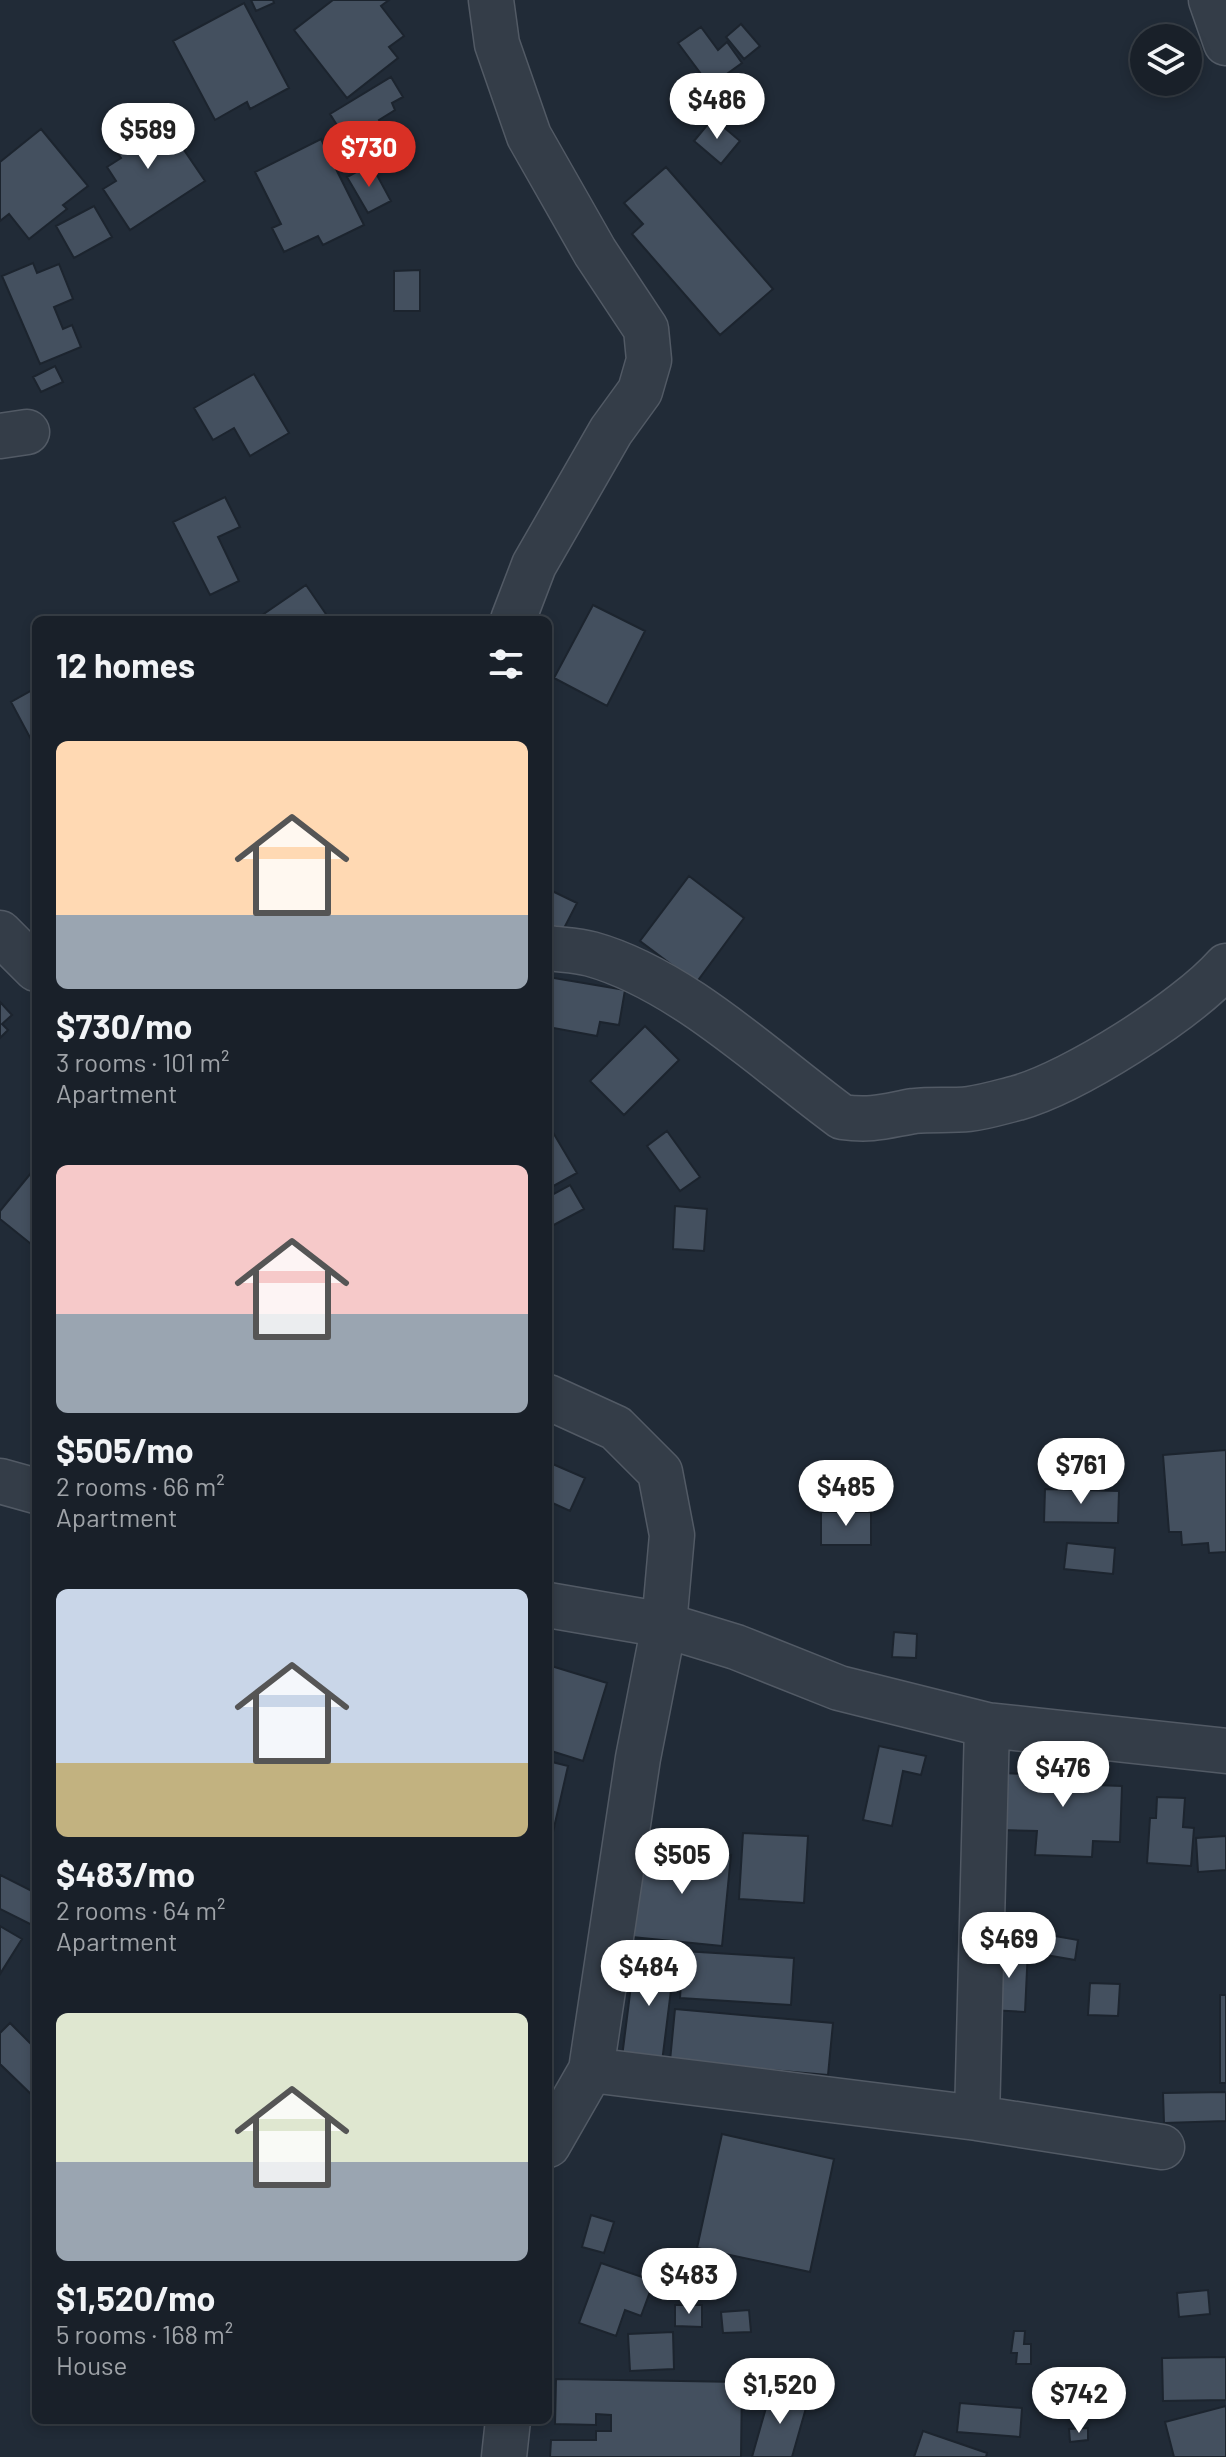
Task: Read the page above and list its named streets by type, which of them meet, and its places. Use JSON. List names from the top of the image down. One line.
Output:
{"page":{"price":["$486","$589","$730","$761","$485","$476","$505","$469","$484","$483","$1,520","$742"],"heading":"12 homes","list":[{"name":"$730/mo","note":"3 rooms · 101 m² · Apartment"},{"name":"$505/mo","note":"2 rooms · 66 m² · Apartment"},{"name":"$483/mo","note":"2 rooms · 64 m² · Apartment"},{"name":"$1,520/mo","note":"5 rooms · 168 m² · House"}]}}
